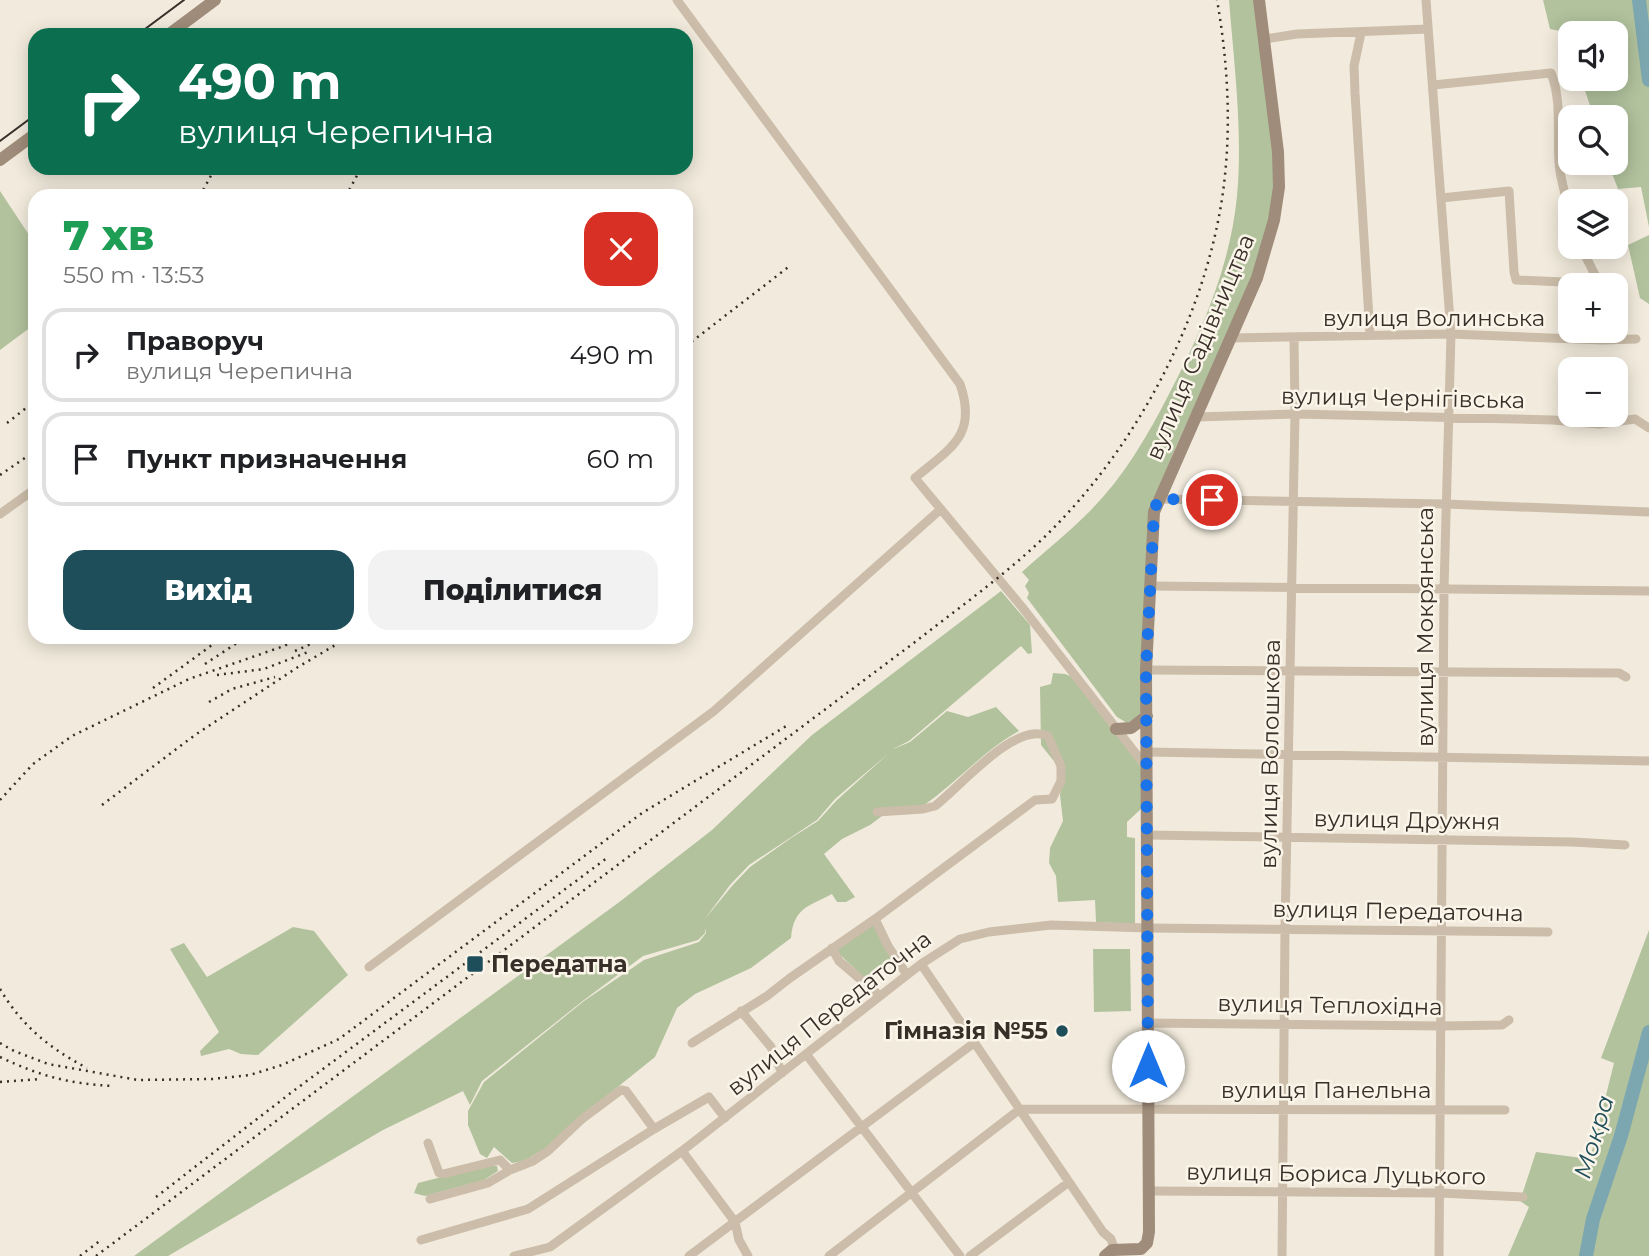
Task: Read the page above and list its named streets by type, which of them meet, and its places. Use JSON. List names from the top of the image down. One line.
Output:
{"streets":{"street":["вулиця Волинська","вулиця Садівництва","вулиця Чернігівська","вулиця Мокрянська","вулиця Волошкова","вулиця Дружня","вулиця Передаточна","вулиця Теплохідна","вулиця Панельна","вулиця Бориса Луцького"]},"crossings":[["вулиця Волинська","вулиця Садівництва"],["вулиця Волинська","вулиця Мокрянська"],["вулиця Волинська","вулиця Волошкова"],["вулиця Садівництва","вулиця Чернігівська"],["вулиця Садівництва","вулиця Дружня"],["вулиця Садівництва","вулиця Передаточна"],["вулиця Садівництва","вулиця Теплохідна"],["вулиця Садівництва","вулиця Панельна"],["вулиця Садівництва","вулиця Бориса Луцького"],["вулиця Чернігівська","вулиця Мокрянська"],["вулиця Чернігівська","вулиця Волошкова"],["вулиця Мокрянська","вулиця Дружня"],["вулиця Мокрянська","вулиця Передаточна"],["вулиця Мокрянська","вулиця Теплохідна"],["вулиця Мокрянська","вулиця Панельна"],["вулиця Мокрянська","вулиця Бориса Луцького"],["вулиця Волошкова","вулиця Дружня"],["вулиця Волошкова","вулиця Передаточна"],["вулиця Волошкова","вулиця Теплохідна"],["вулиця Волошкова","вулиця Панельна"],["вулиця Волошкова","вулиця Бориса Луцького"]],"water":["Мокра"],"places":{"transit":["Передатна"],"other":["Гімназія №55"]},"page":{"map_buttons":["+","−"],"turn":["490 m","вулиця Черепична"],"heading":["7 хв","550 m · 13:53"],"list":[{"name":"Праворуч","note":"вулиця Черепична","value":"490 m"},{"name":"Пункт призначення","value":"60 m"}],"buttons":["Вихід","Поділитися"]}}
